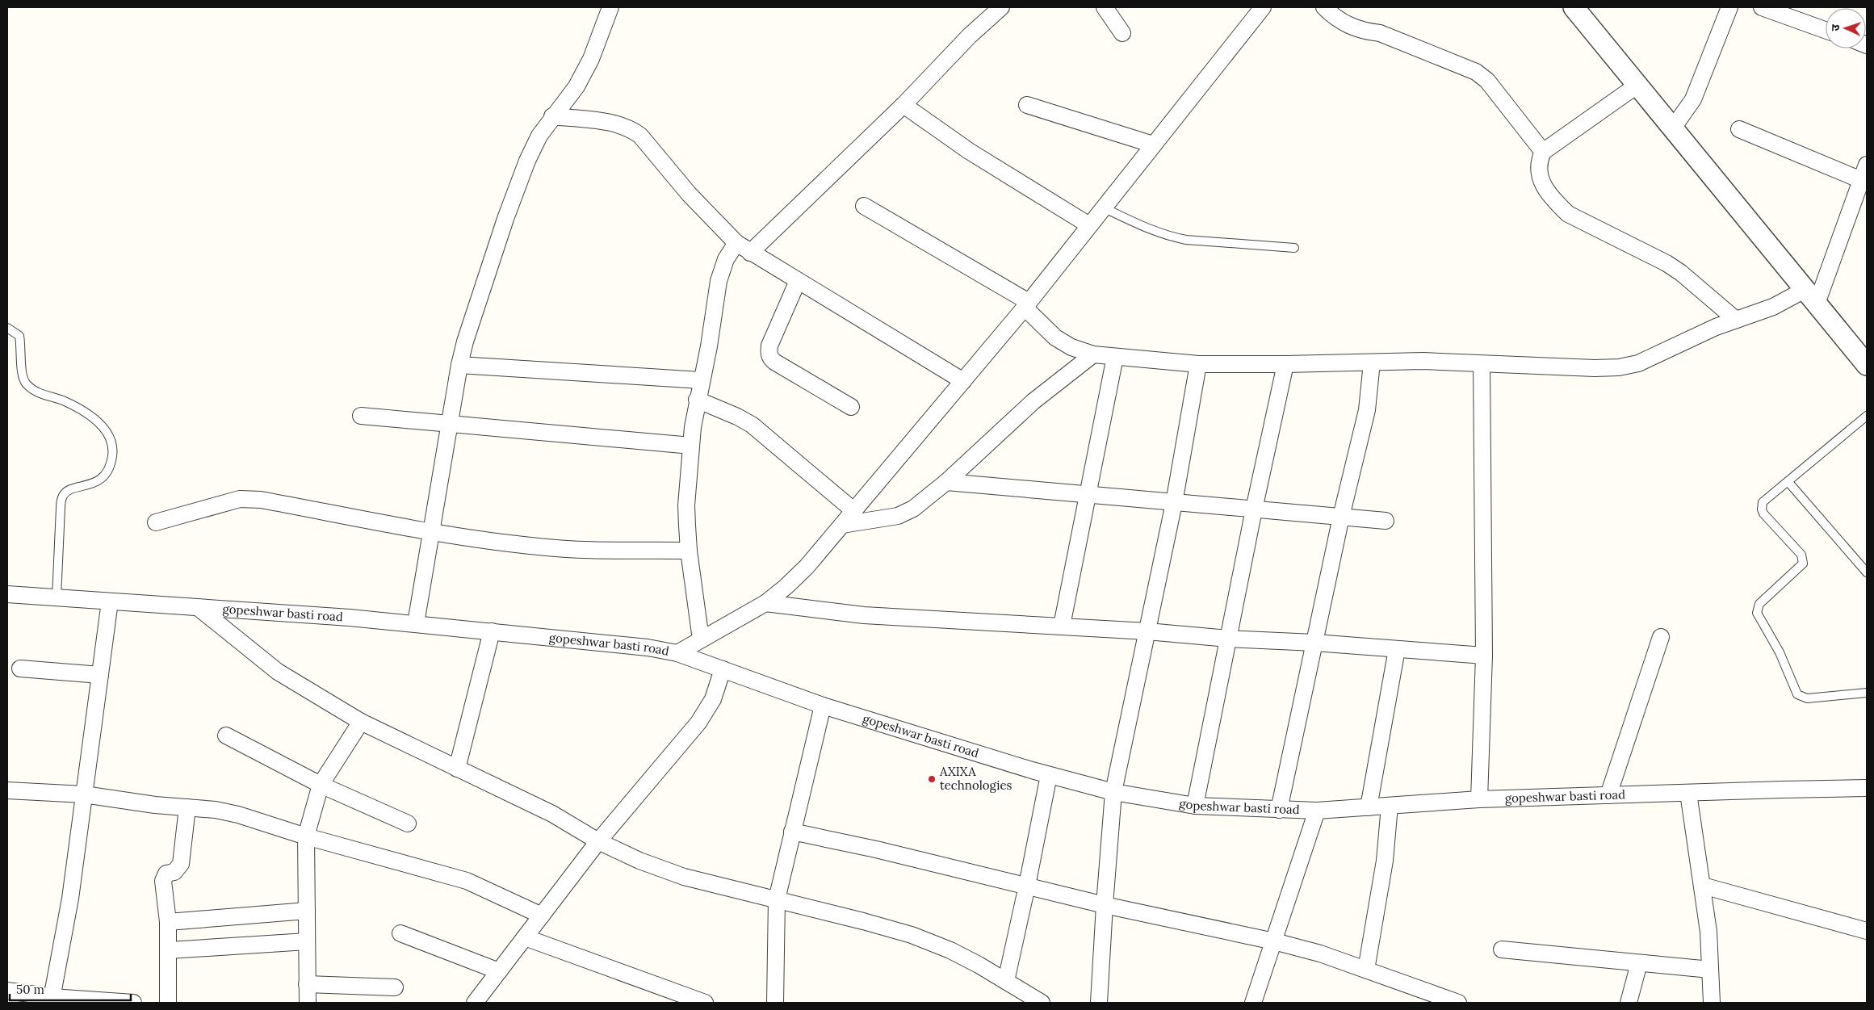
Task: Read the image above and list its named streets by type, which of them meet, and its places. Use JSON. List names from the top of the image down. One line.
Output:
{"streets":{"street":["gopeshwar basti road"]},"places":["AXIXA technologies"],"scale_bar":"50 m","north":"left"}
